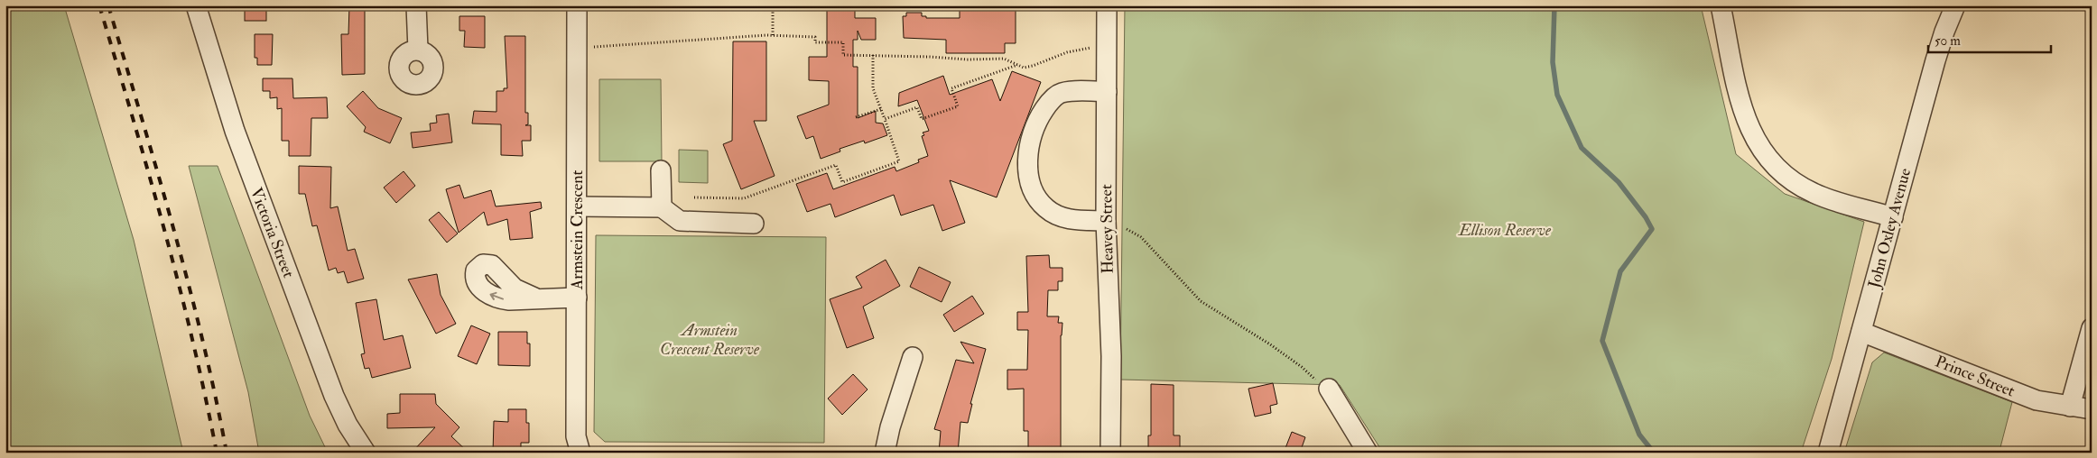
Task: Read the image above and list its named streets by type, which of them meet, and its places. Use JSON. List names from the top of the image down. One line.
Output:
{"streets":{"street":["John Oxley Avenue","Heavey Street","Armstein Crescent","Victoria Street","Prince Street"]},"crossings":[["John Oxley Avenue","Prince Street"]],"parks":["Ellison Reserve","Armstein Crescent Reserve"],"scale_bar":"50 m"}
